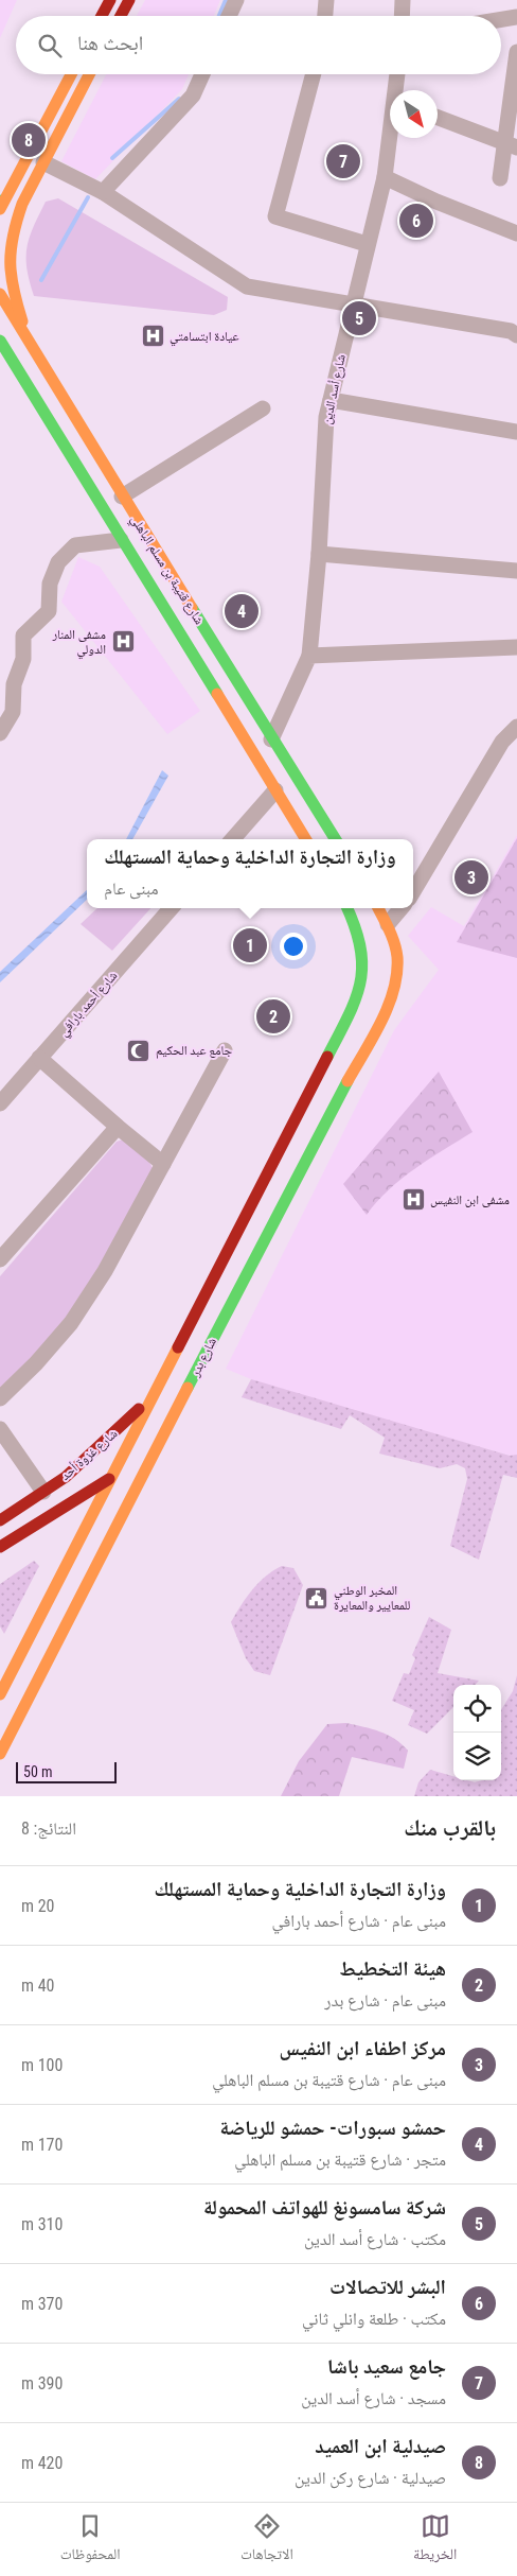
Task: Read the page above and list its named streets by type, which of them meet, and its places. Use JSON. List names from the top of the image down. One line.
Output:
{"streets":{"main road":["شارع قتيبة بن مسلم الباهلي","شارع بدر","شارع غزوة أحد"],"street":["شارع أسد الدين","شارع أحمد بارافي"]},"crossings":[["شارع أسد الدين","شارع قتيبة بن مسلم الباهلي"],["شارع بدر","شارع غزوة أحد"]],"places":{"hospital":["عيادة ابتسامتي","مشفى المنار الدولي","مشفى ابن النفيس"],"mosque":["جامع عبد الحكيم"],"public building":["المخبر الوطني للمعايير والمعايرة"]},"scale_bar":"50 m","north":"bottom right","page":{"search":"ابحث هنا","pins":["8","7","6","5","4","3","1","2"],"popup":["وزارة التجارة الداخلية وحماية المستهلك","مبنى عام"],"scale":"50 m","heading":["بالقرب منك","النتائج: 8"],"list":[{"mark":"1","name":"وزارة التجارة الداخلية وحماية المستهلك","note":"مبنى عام · شارع أحمد بارافي","value":"20 m"},{"mark":"2","name":"هيئة التخطيط","note":"مبنى عام · شارع بدر","value":"40 m"},{"mark":"3","name":"مركز اطفاء ابن النفيس","note":"مبنى عام · شارع قتيبة بن مسلم الباهلي","value":"100 m"},{"mark":"4","name":"حمشو سبورات- حمشو للرياضة","note":"متجر · شارع قتيبة بن مسلم الباهلي","value":"170 m"},{"mark":"5","name":"شركة سامسونغ للهواتف المحمولة","note":"مكتب · شارع أسد الدين","value":"310 m"},{"mark":"6","name":"البشر للاتصالات","note":"مكتب · طلعة وانلي ثاني","value":"370 m"},{"mark":"7","name":"جامع سعيد باشا","note":"مسجد · شارع أسد الدين","value":"390 m"},{"mark":"8","name":"صيدلية ابن العميد","note":"صيدلية · شارع ركن الدين","value":"420 m"}],"nav":["الخريطة","الاتجاهات","المحفوظات"]}}
